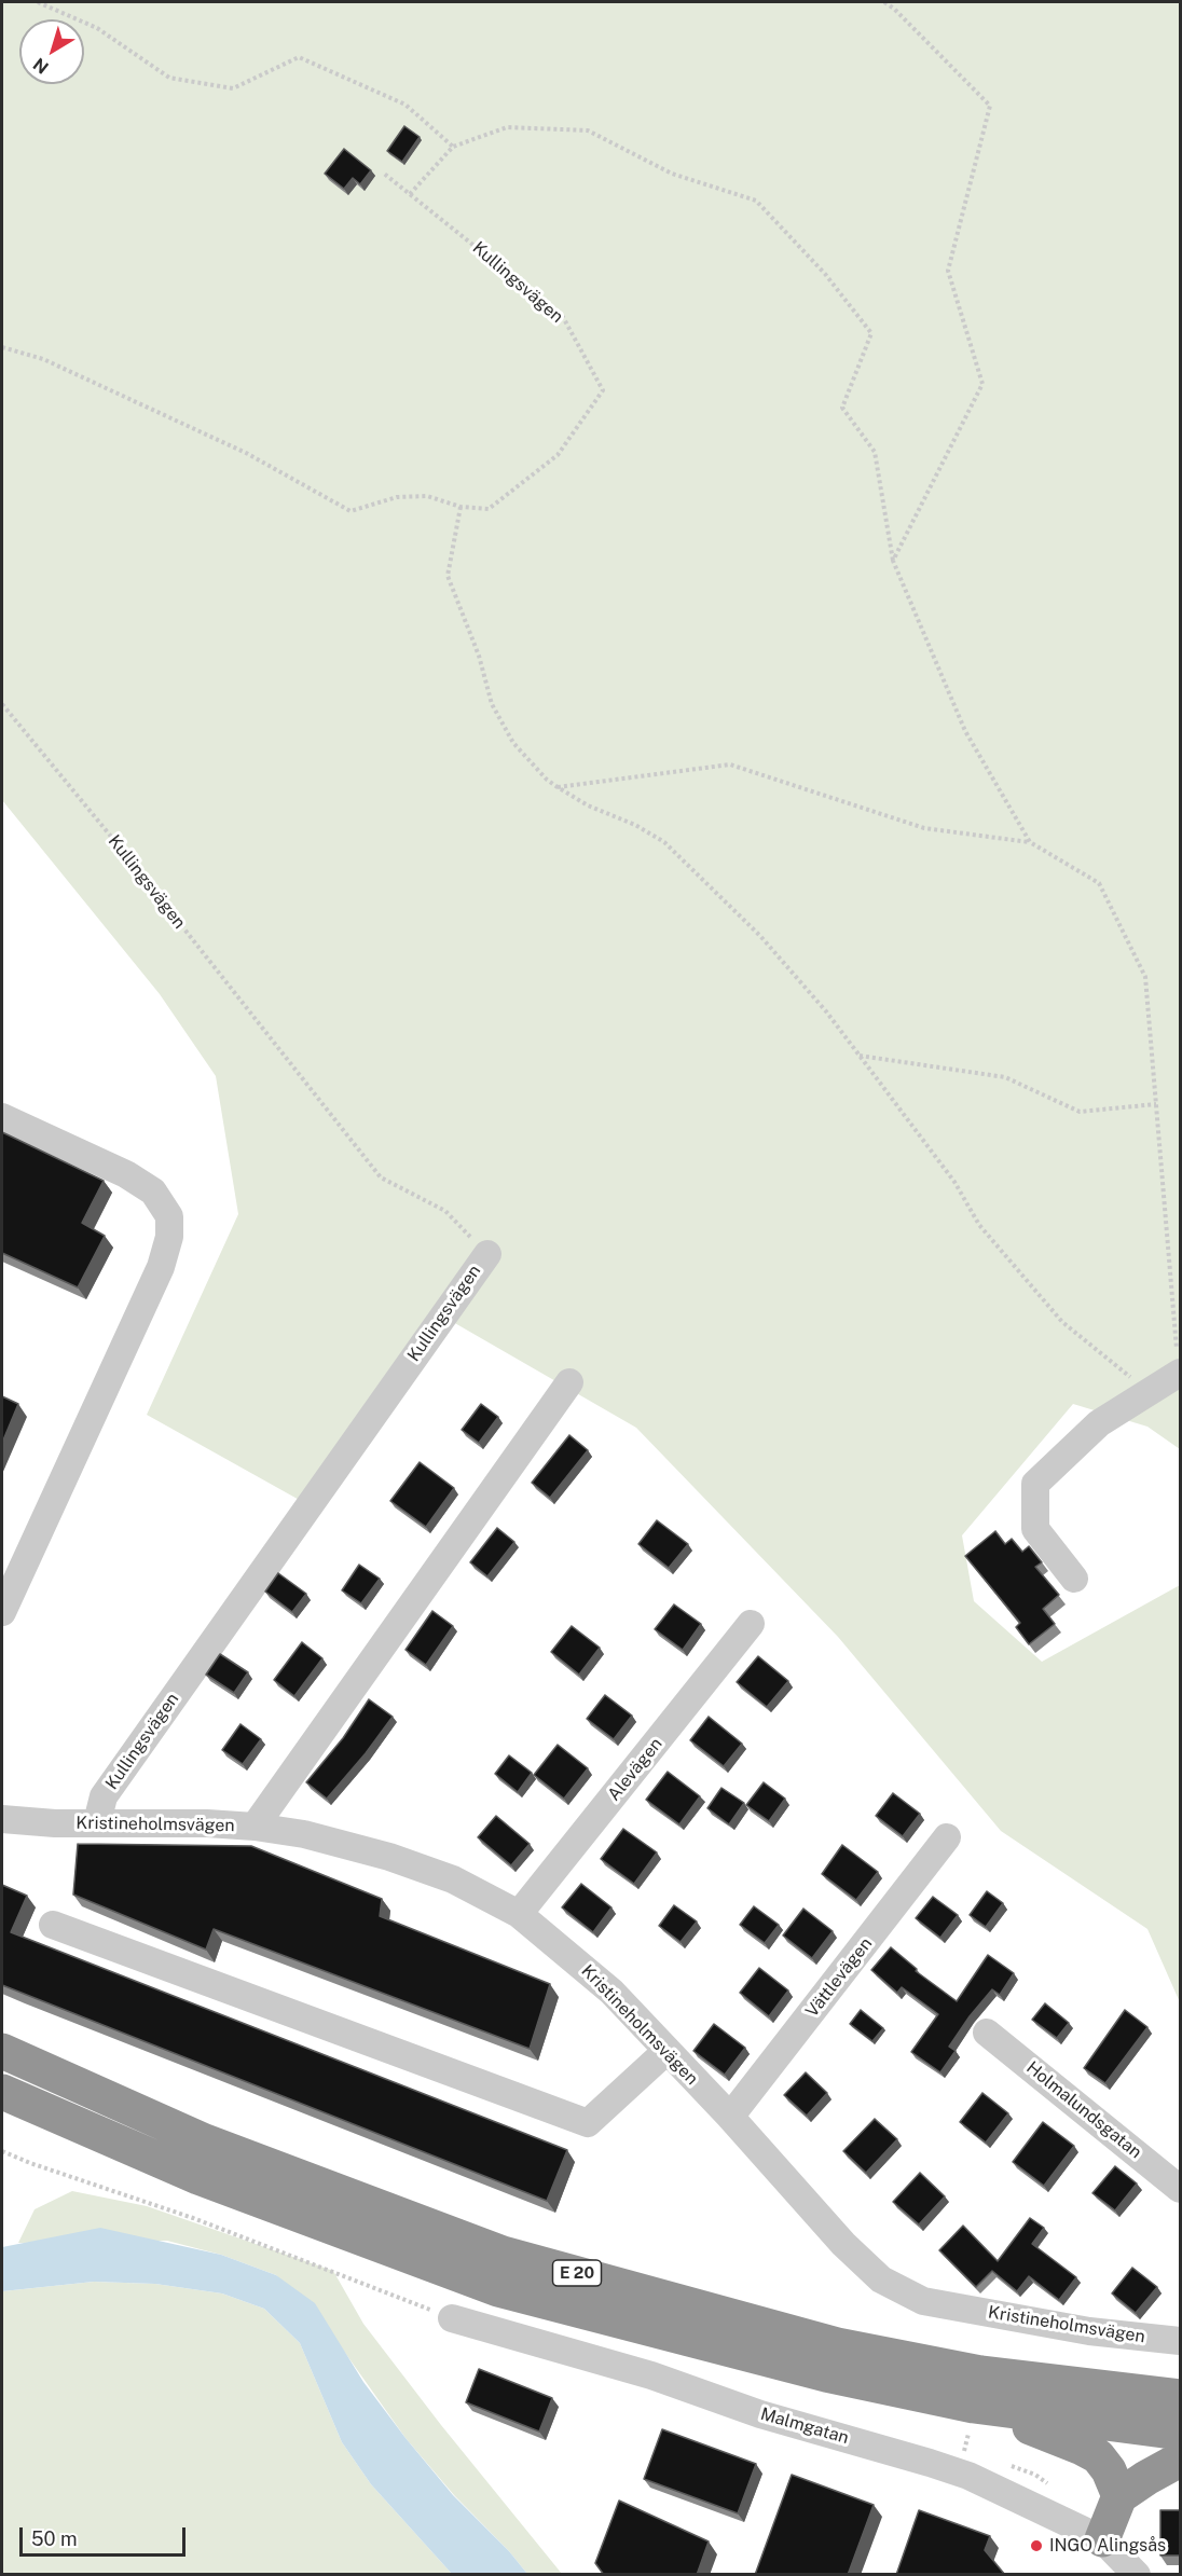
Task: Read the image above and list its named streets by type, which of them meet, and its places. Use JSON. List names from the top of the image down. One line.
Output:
{"streets":{"highway":["E 20"],"street":["Kullingsvägen","Alevägen","Kristineholmsvägen","Vättlevägen","Holmalundsgatan","Malmgatan"]},"crossings":[["Kullingsvägen","Kristineholmsvägen"],["Alevägen","Kristineholmsvägen"],["Kristineholmsvägen","Vättlevägen"]],"places":["INGO Alingsås"],"scale_bar":"50 m","north":"bottom left"}
